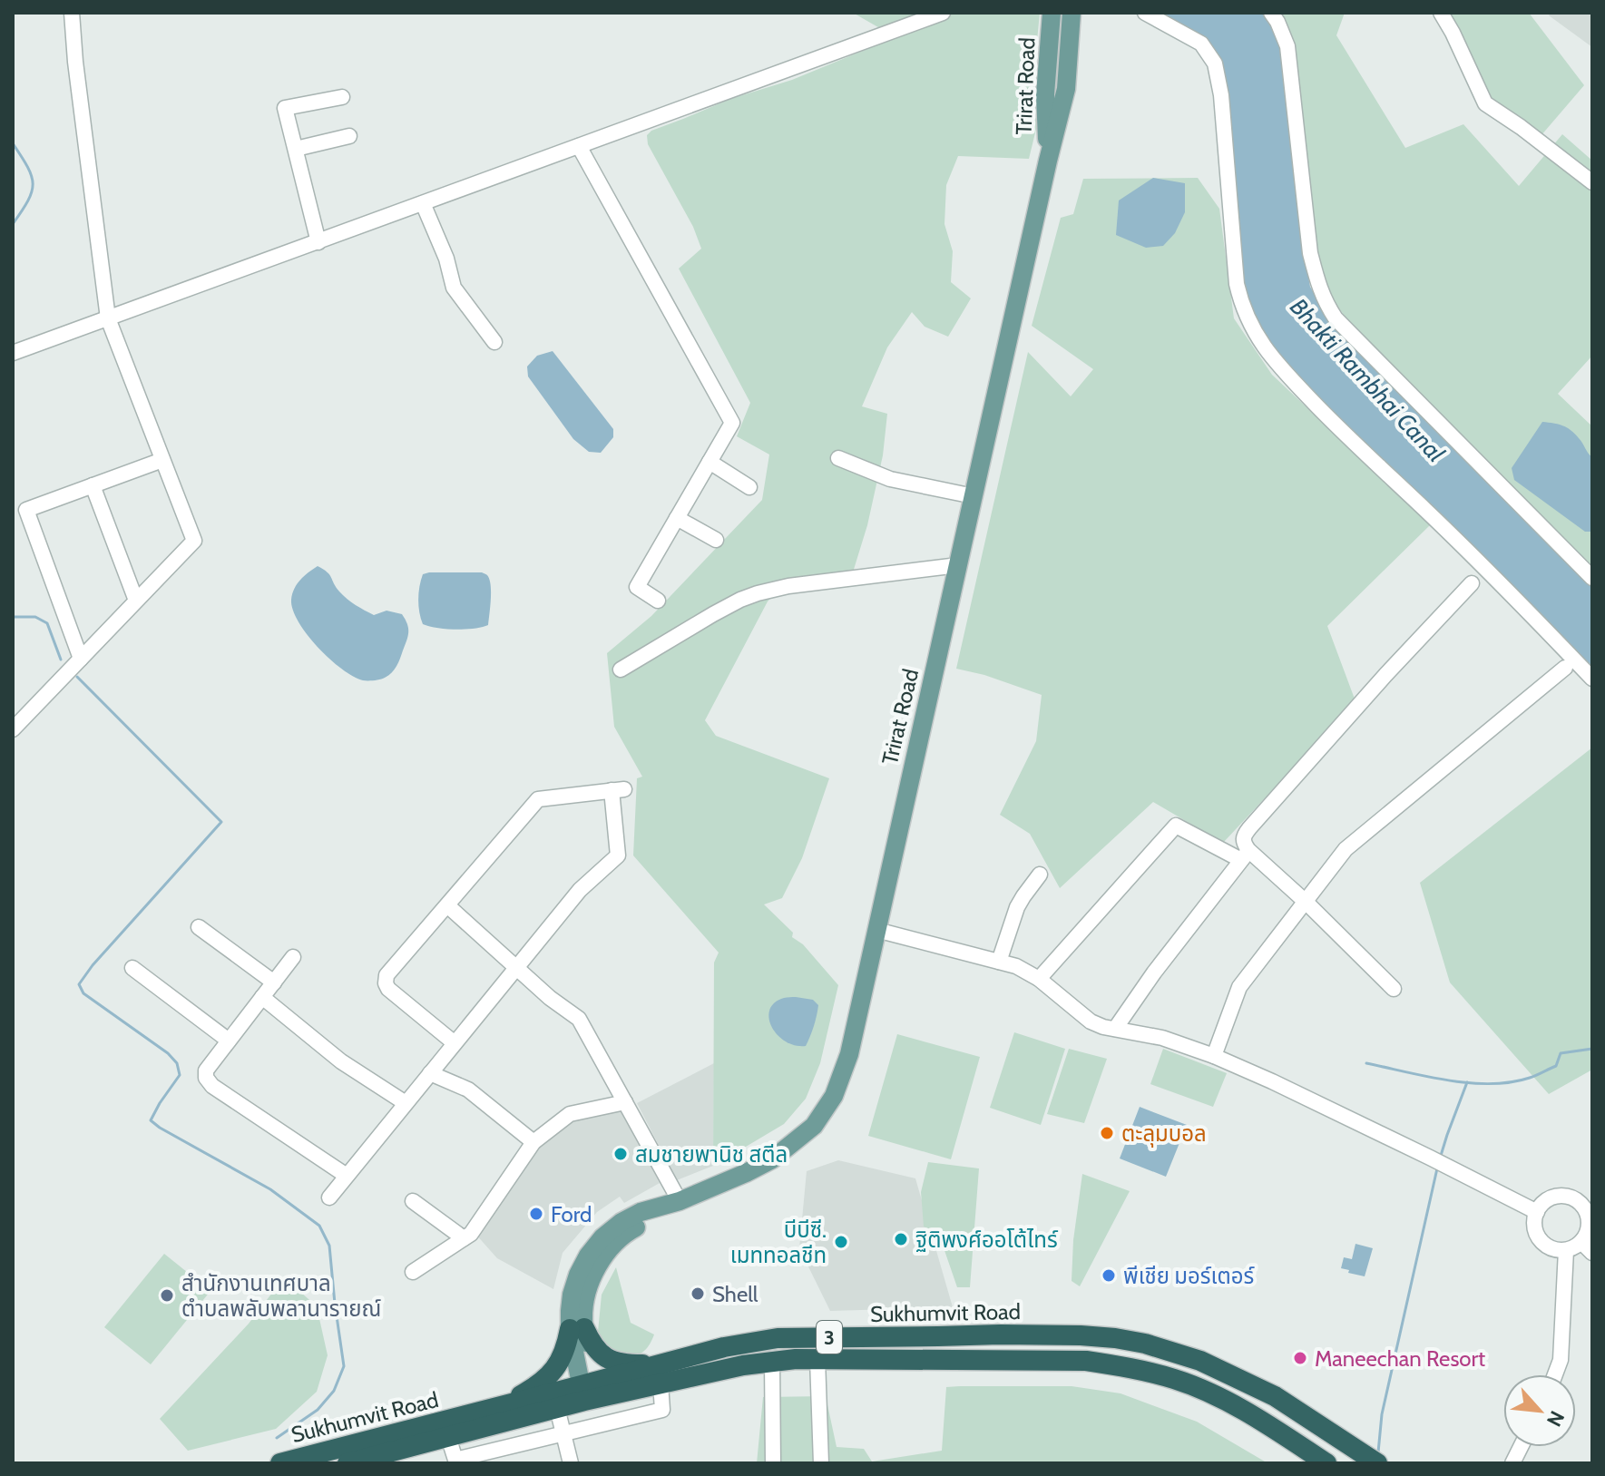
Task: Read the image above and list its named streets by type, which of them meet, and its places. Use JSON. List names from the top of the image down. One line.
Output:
{"streets":{"highway":["Sukhumvit Road","3"],"main road":["Trirat Road"]},"crossings":[["Trirat Road","Sukhumvit Road"]],"water":["Bhakti Rambhai Canal"],"places":["ตะลุมบอล","สมชายพานิช สตีล","Ford","ฐิติพงศ์ออโต้ไทร์","บีบีซี. เมททอลชีท","พีเชีย มอร์เตอร์","Shell","สำนักงานเทศบาล ตำบลพลับพลานารายณ์","Maneechan Resort"],"north":"bottom right"}
